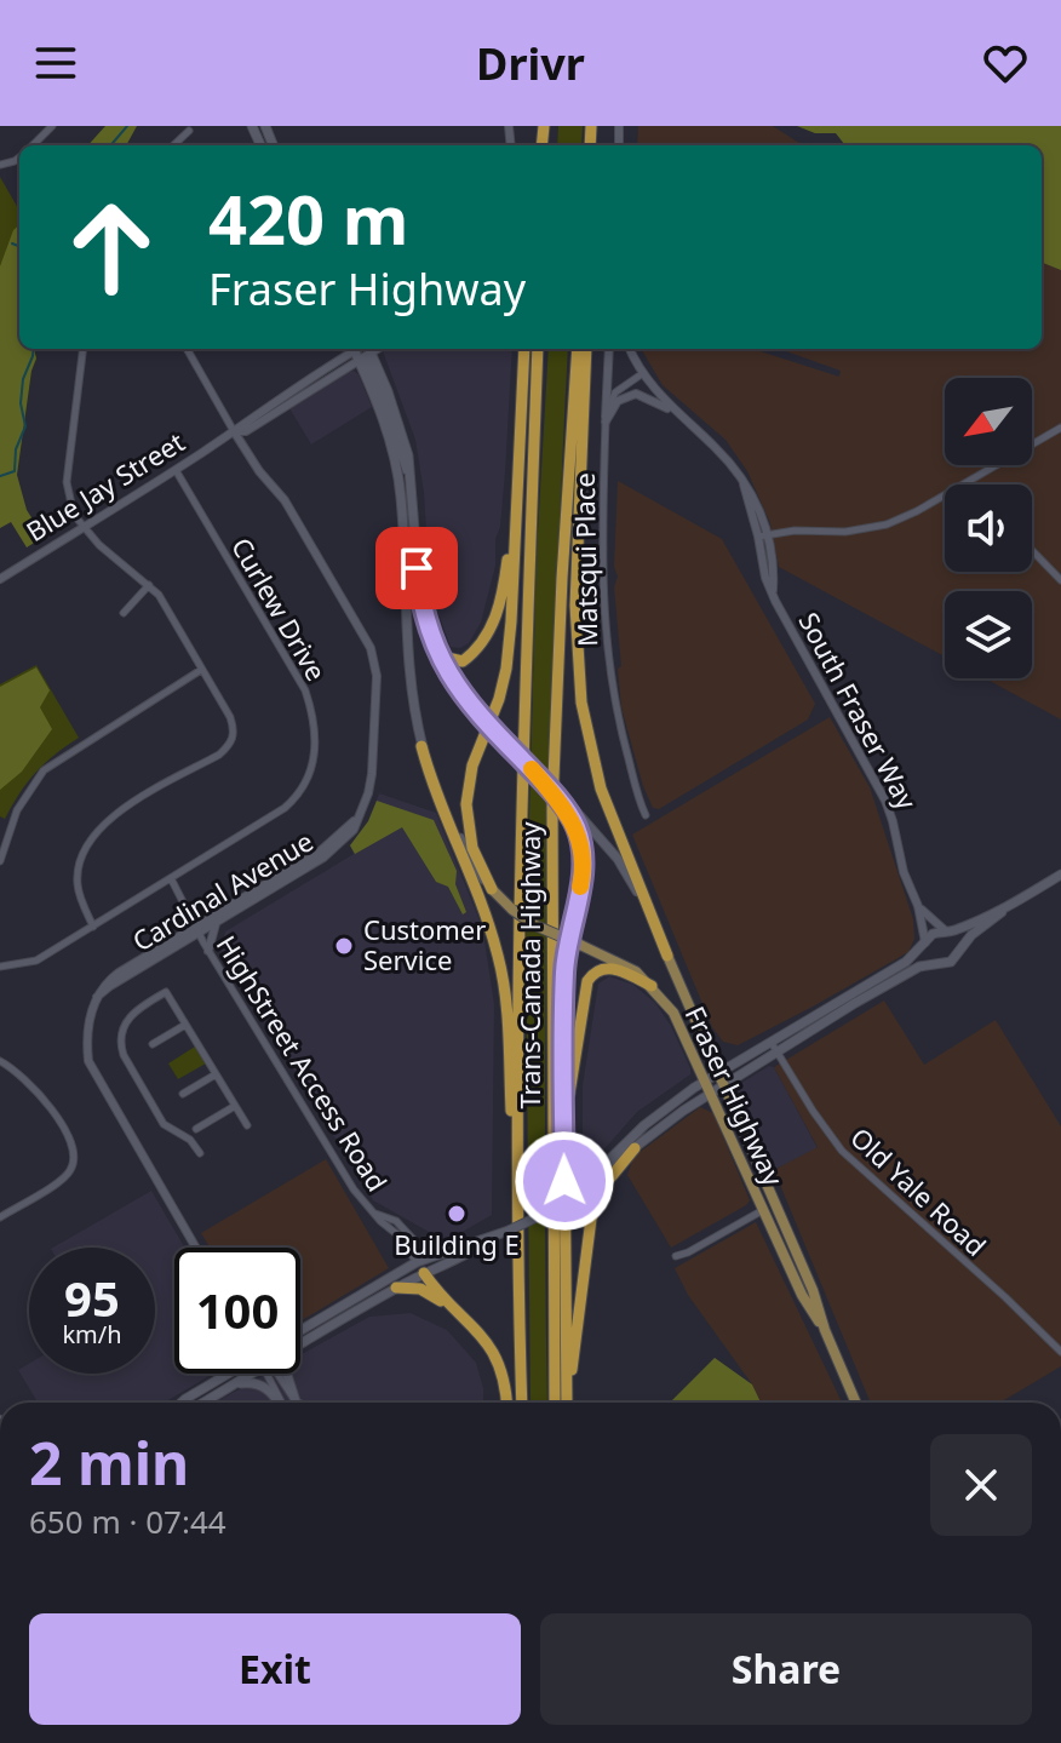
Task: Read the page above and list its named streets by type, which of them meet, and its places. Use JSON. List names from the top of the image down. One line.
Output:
{"streets":{"highway":["Trans-Canada Highway"],"main road":["Fraser Highway"],"street":["Blue Jay Street","Matsqui Place","Curlew Drive","South Fraser Way","Cardinal Avenue","HighStreet Access Road","Old Yale Road"]},"crossings":[["Blue Jay Street","Curlew Drive"],["Blue Jay Street","Cardinal Avenue"],["Blue Jay Street","Fraser Highway"],["Cardinal Avenue","HighStreet Access Road"]],"places":["Customer Service","Building E"],"north":"bottom left","page":{"header":"Drivr","turn":["420 m","Fraser Highway"],"speed":"95 km/h","limit":"100","heading":["2 min","650 m · 07:44"],"buttons":["Exit","Share"]}}
